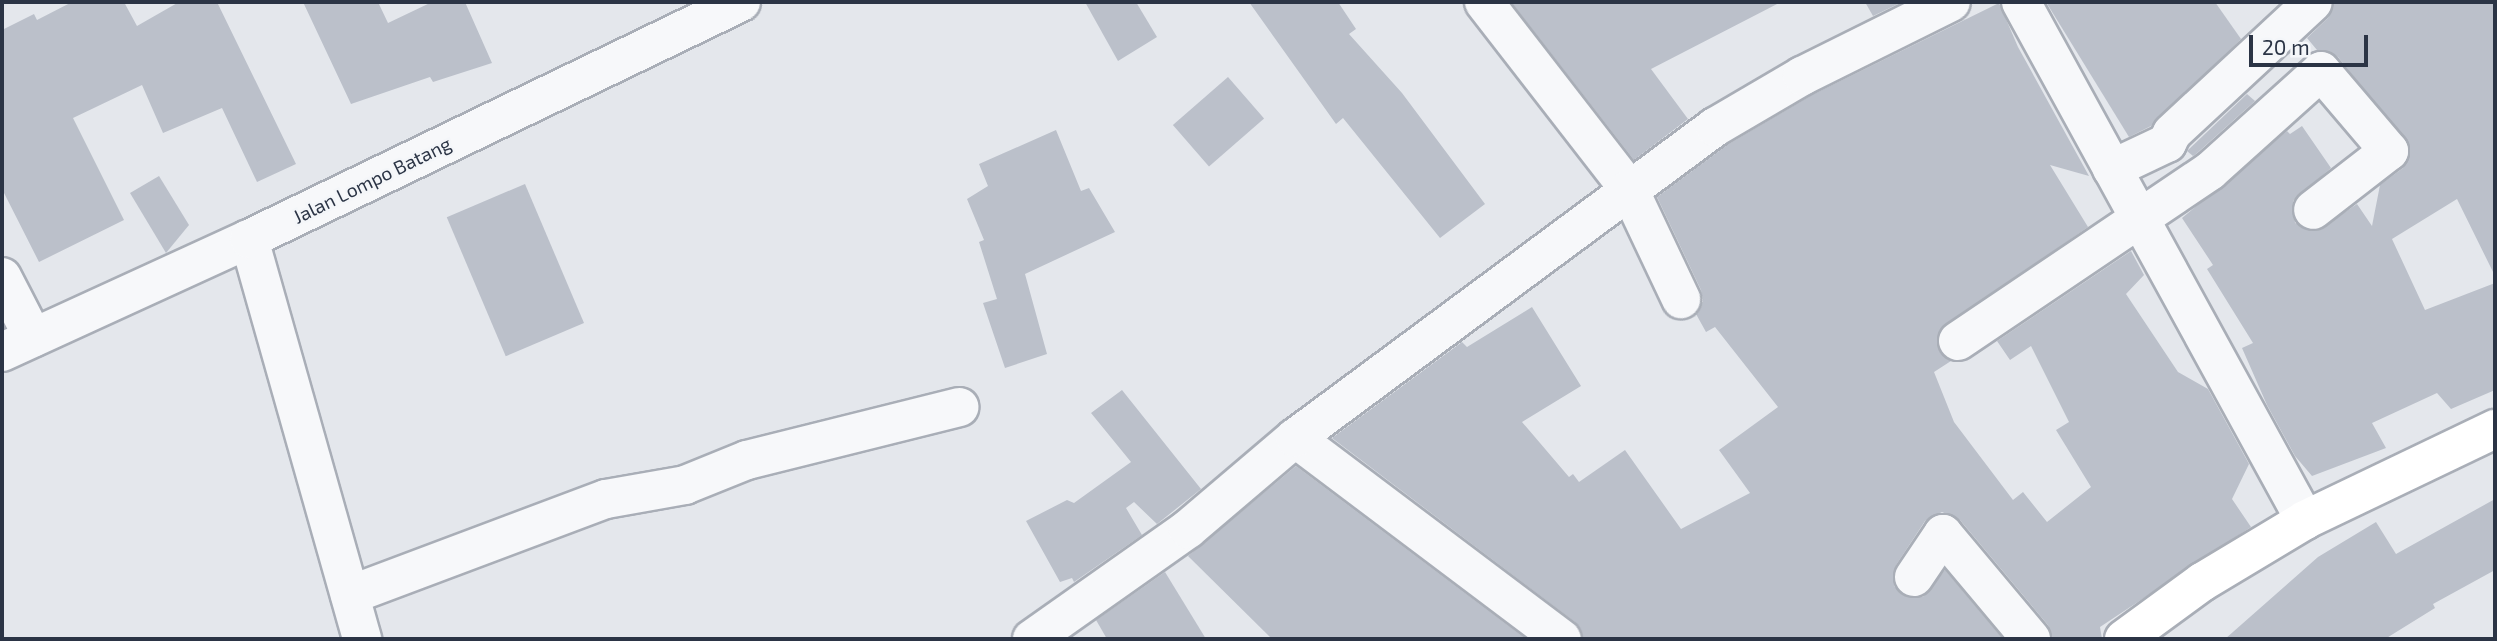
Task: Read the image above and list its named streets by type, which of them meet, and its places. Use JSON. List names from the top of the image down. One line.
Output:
{"streets":{"street":["Jalan Lompo Batang"]},"scale_bar":"20 m"}
